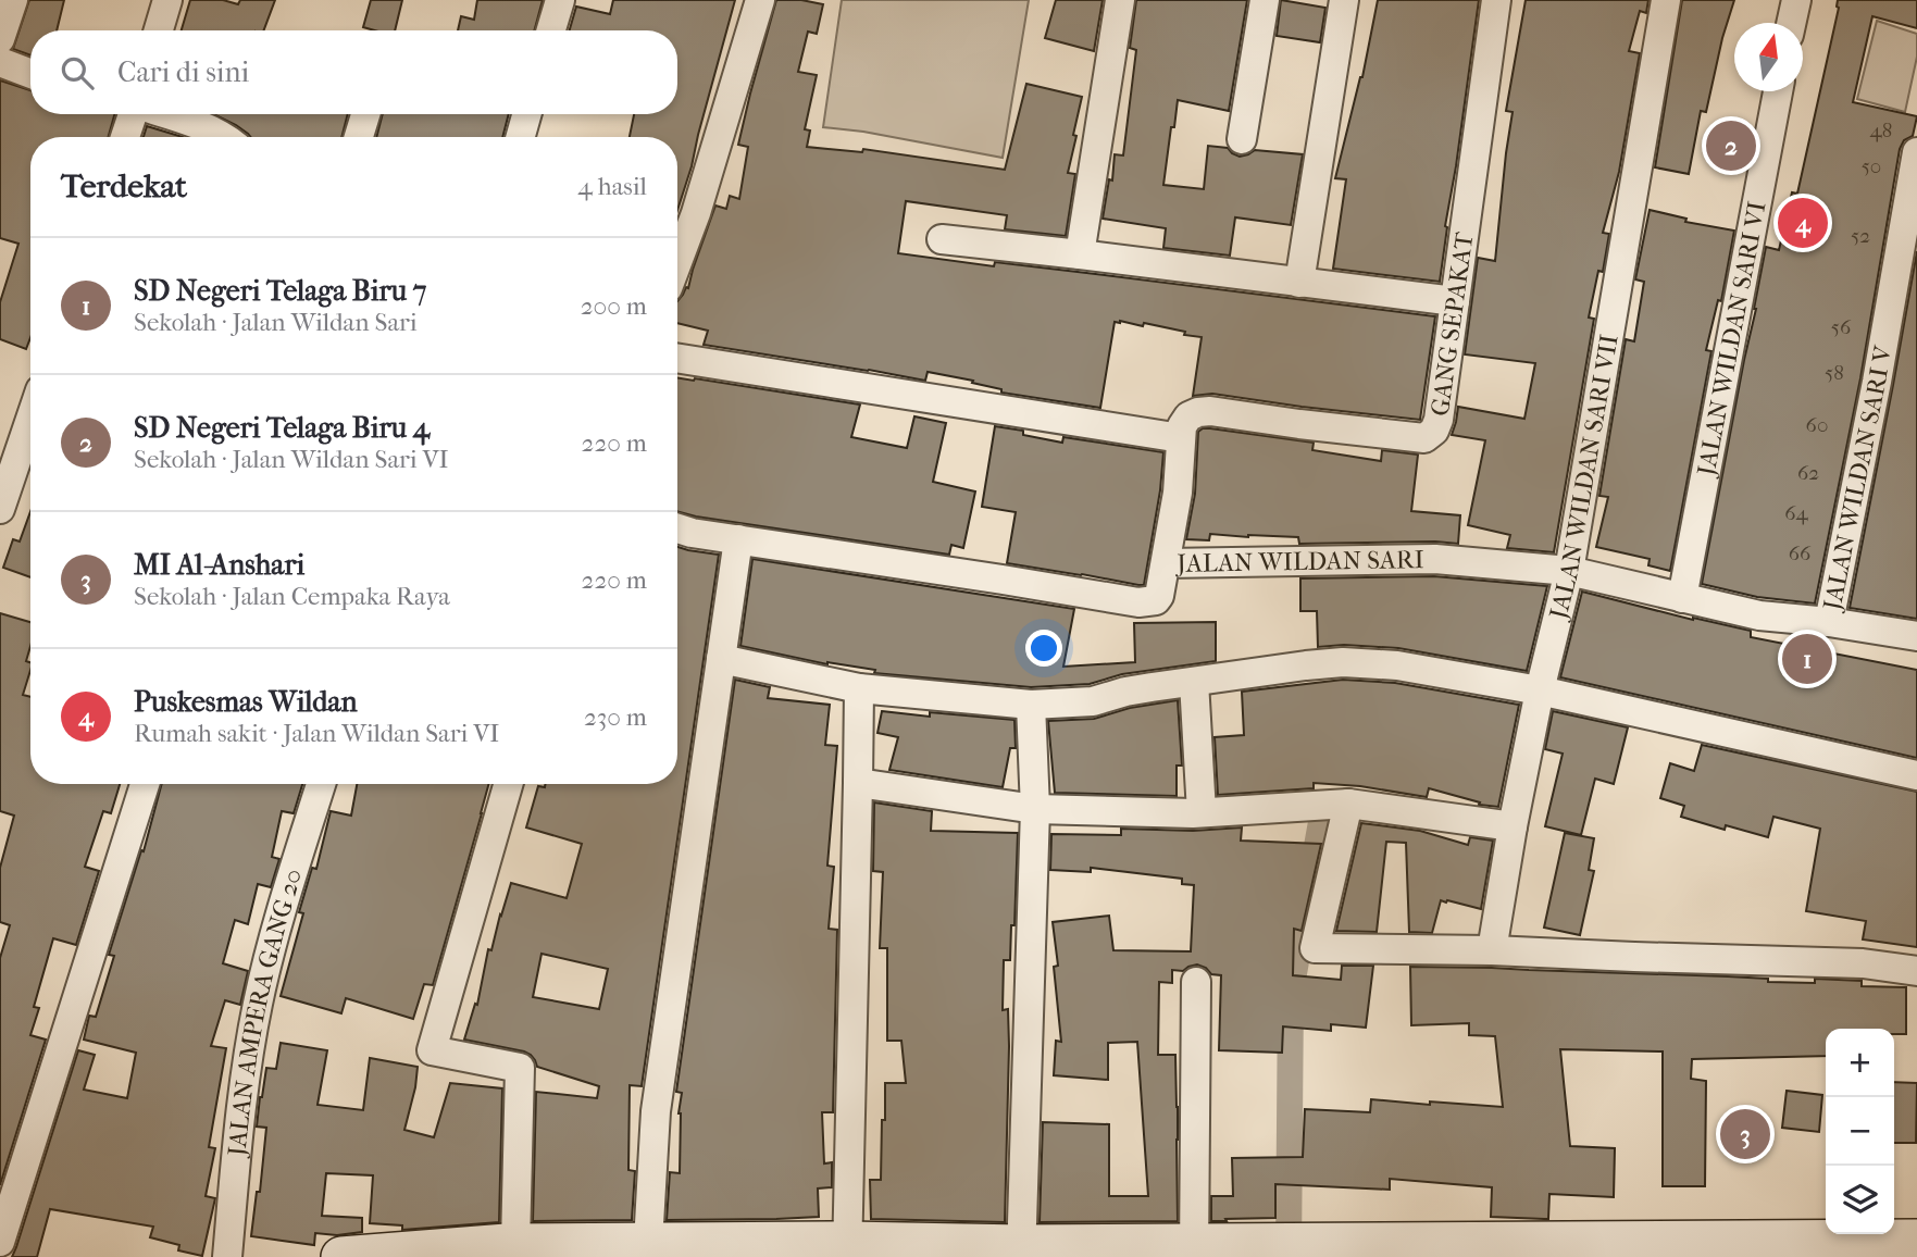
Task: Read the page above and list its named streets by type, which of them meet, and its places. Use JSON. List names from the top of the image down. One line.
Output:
{"streets":{"street":["GANG SEPAKAT","JALAN WILDAN SARI VI","JALAN WILDAN SARI VII","JALAN WILDAN SARI V","JALAN WILDAN SARI","JALAN AMPERA GANG 20"]},"crossings":[["JALAN WILDAN SARI VI","JALAN WILDAN SARI"],["JALAN WILDAN SARI VII","JALAN WILDAN SARI"],["JALAN WILDAN SARI V","JALAN WILDAN SARI"]],"house_numbers":["48","50","52","56","58","60","62","64","66"],"north":"top","page":{"search":"Cari di sini","pins":["2","4","1","3"],"heading":["Terdekat","4 hasil"],"list":[{"mark":"1","name":"SD Negeri Telaga Biru 7","note":"Sekolah · Jalan Wildan Sari","value":"200 m"},{"mark":"2","name":"SD Negeri Telaga Biru 4","note":"Sekolah · Jalan Wildan Sari VI","value":"220 m"},{"mark":"3","name":"MI Al-Anshari","note":"Sekolah · Jalan Cempaka Raya","value":"220 m"},{"mark":"4","name":"Puskesmas Wildan","note":"Rumah sakit · Jalan Wildan Sari VI","value":"230 m"}],"map_buttons":["+","−"]}}
